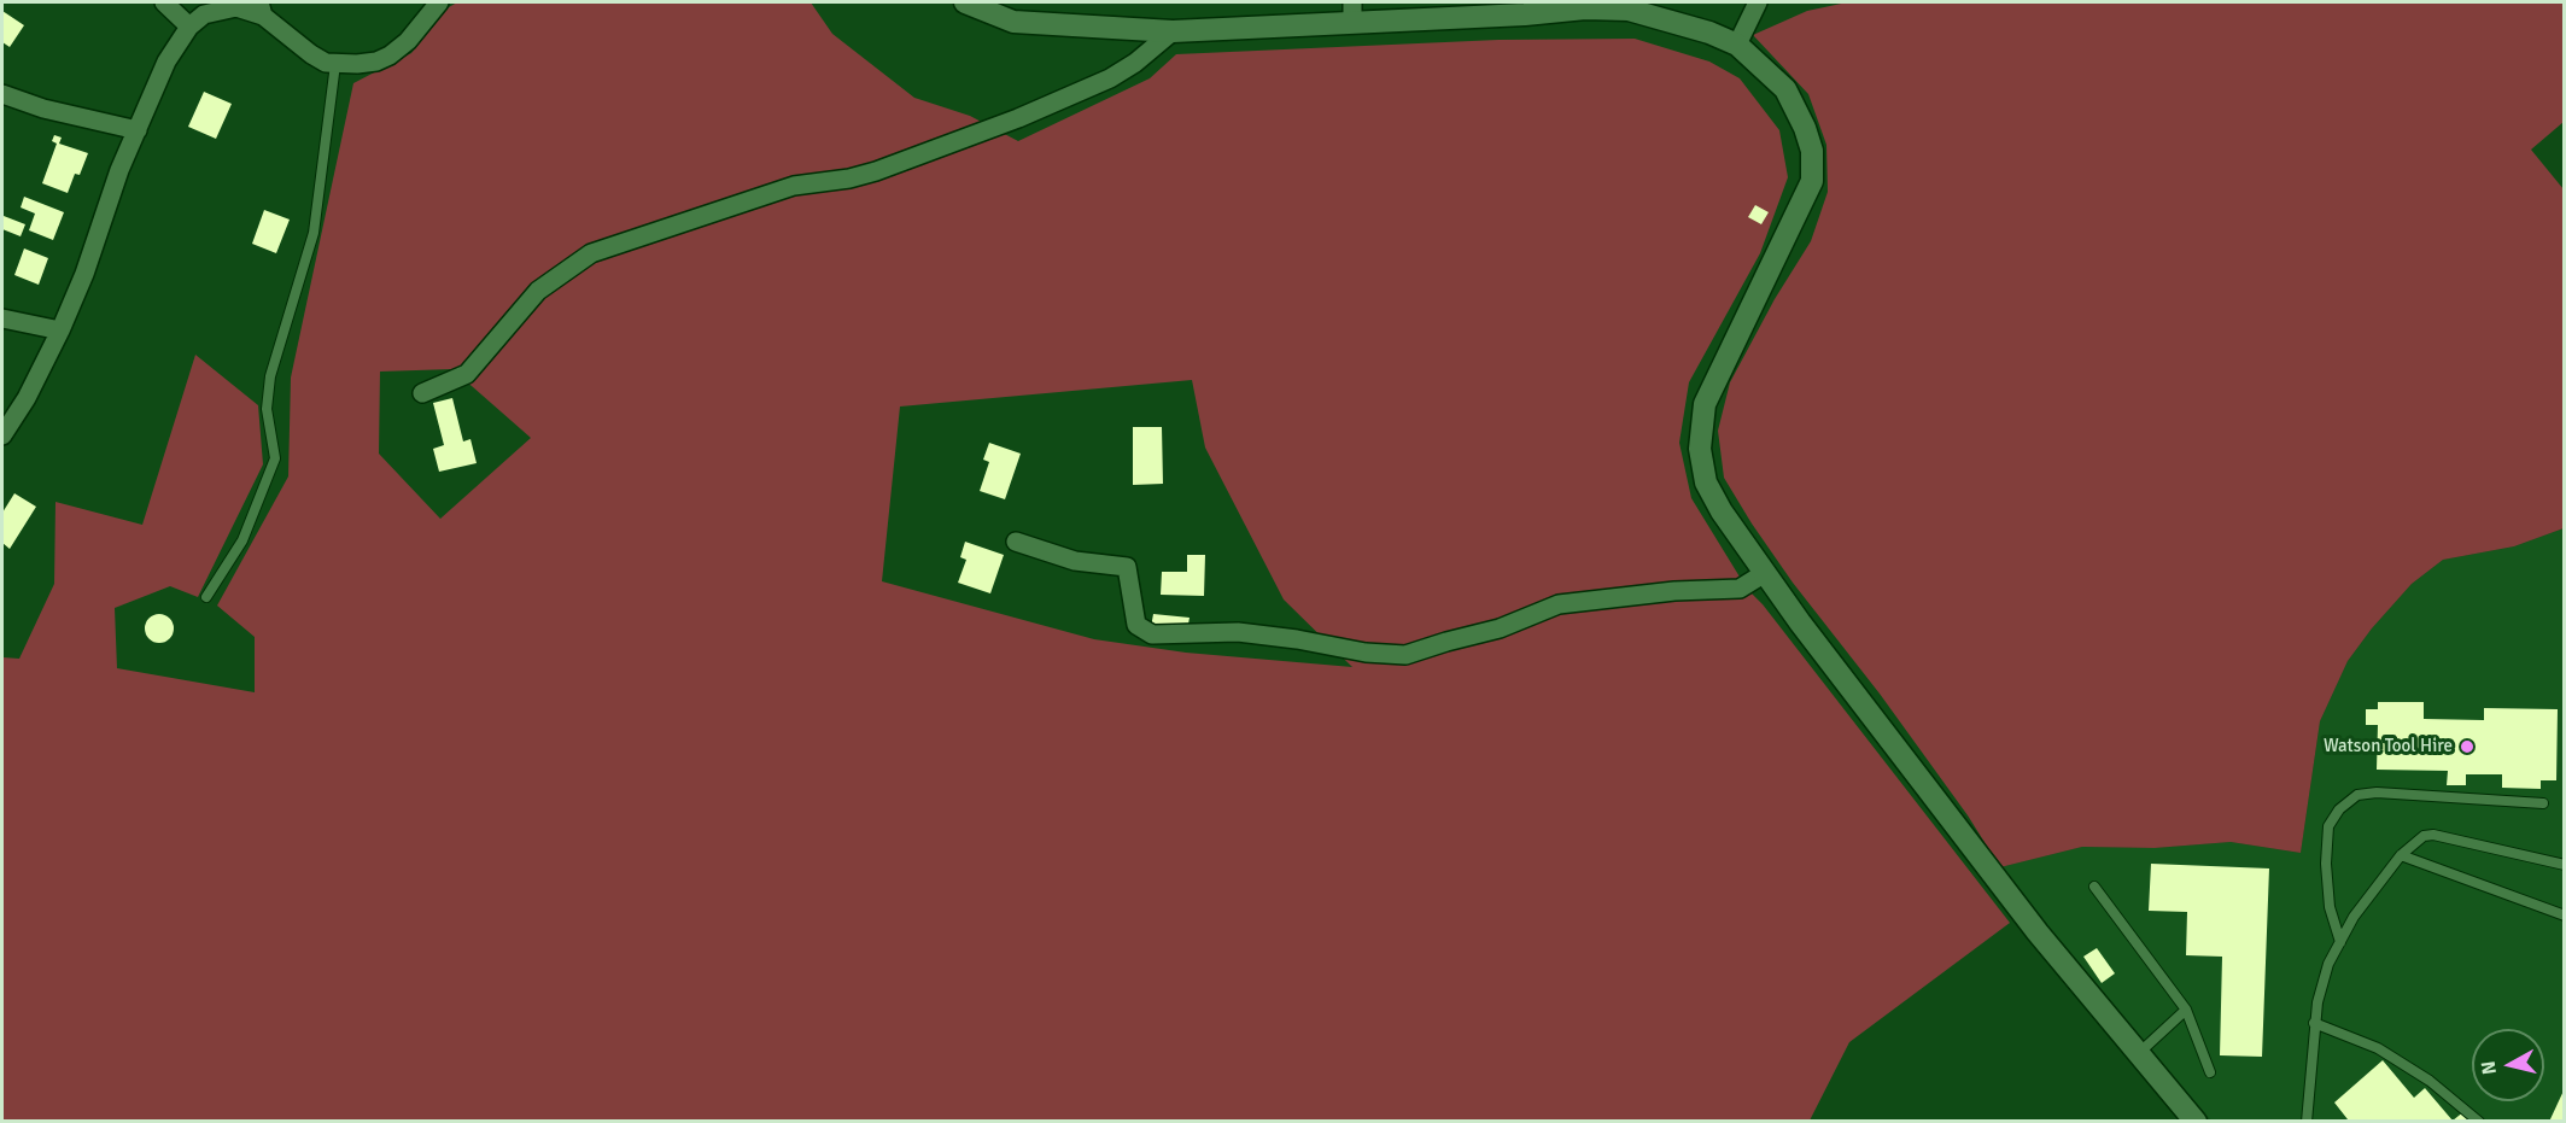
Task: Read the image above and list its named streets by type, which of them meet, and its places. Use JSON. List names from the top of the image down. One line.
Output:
{"places":["Watson Tool Hire"],"north":"left"}
